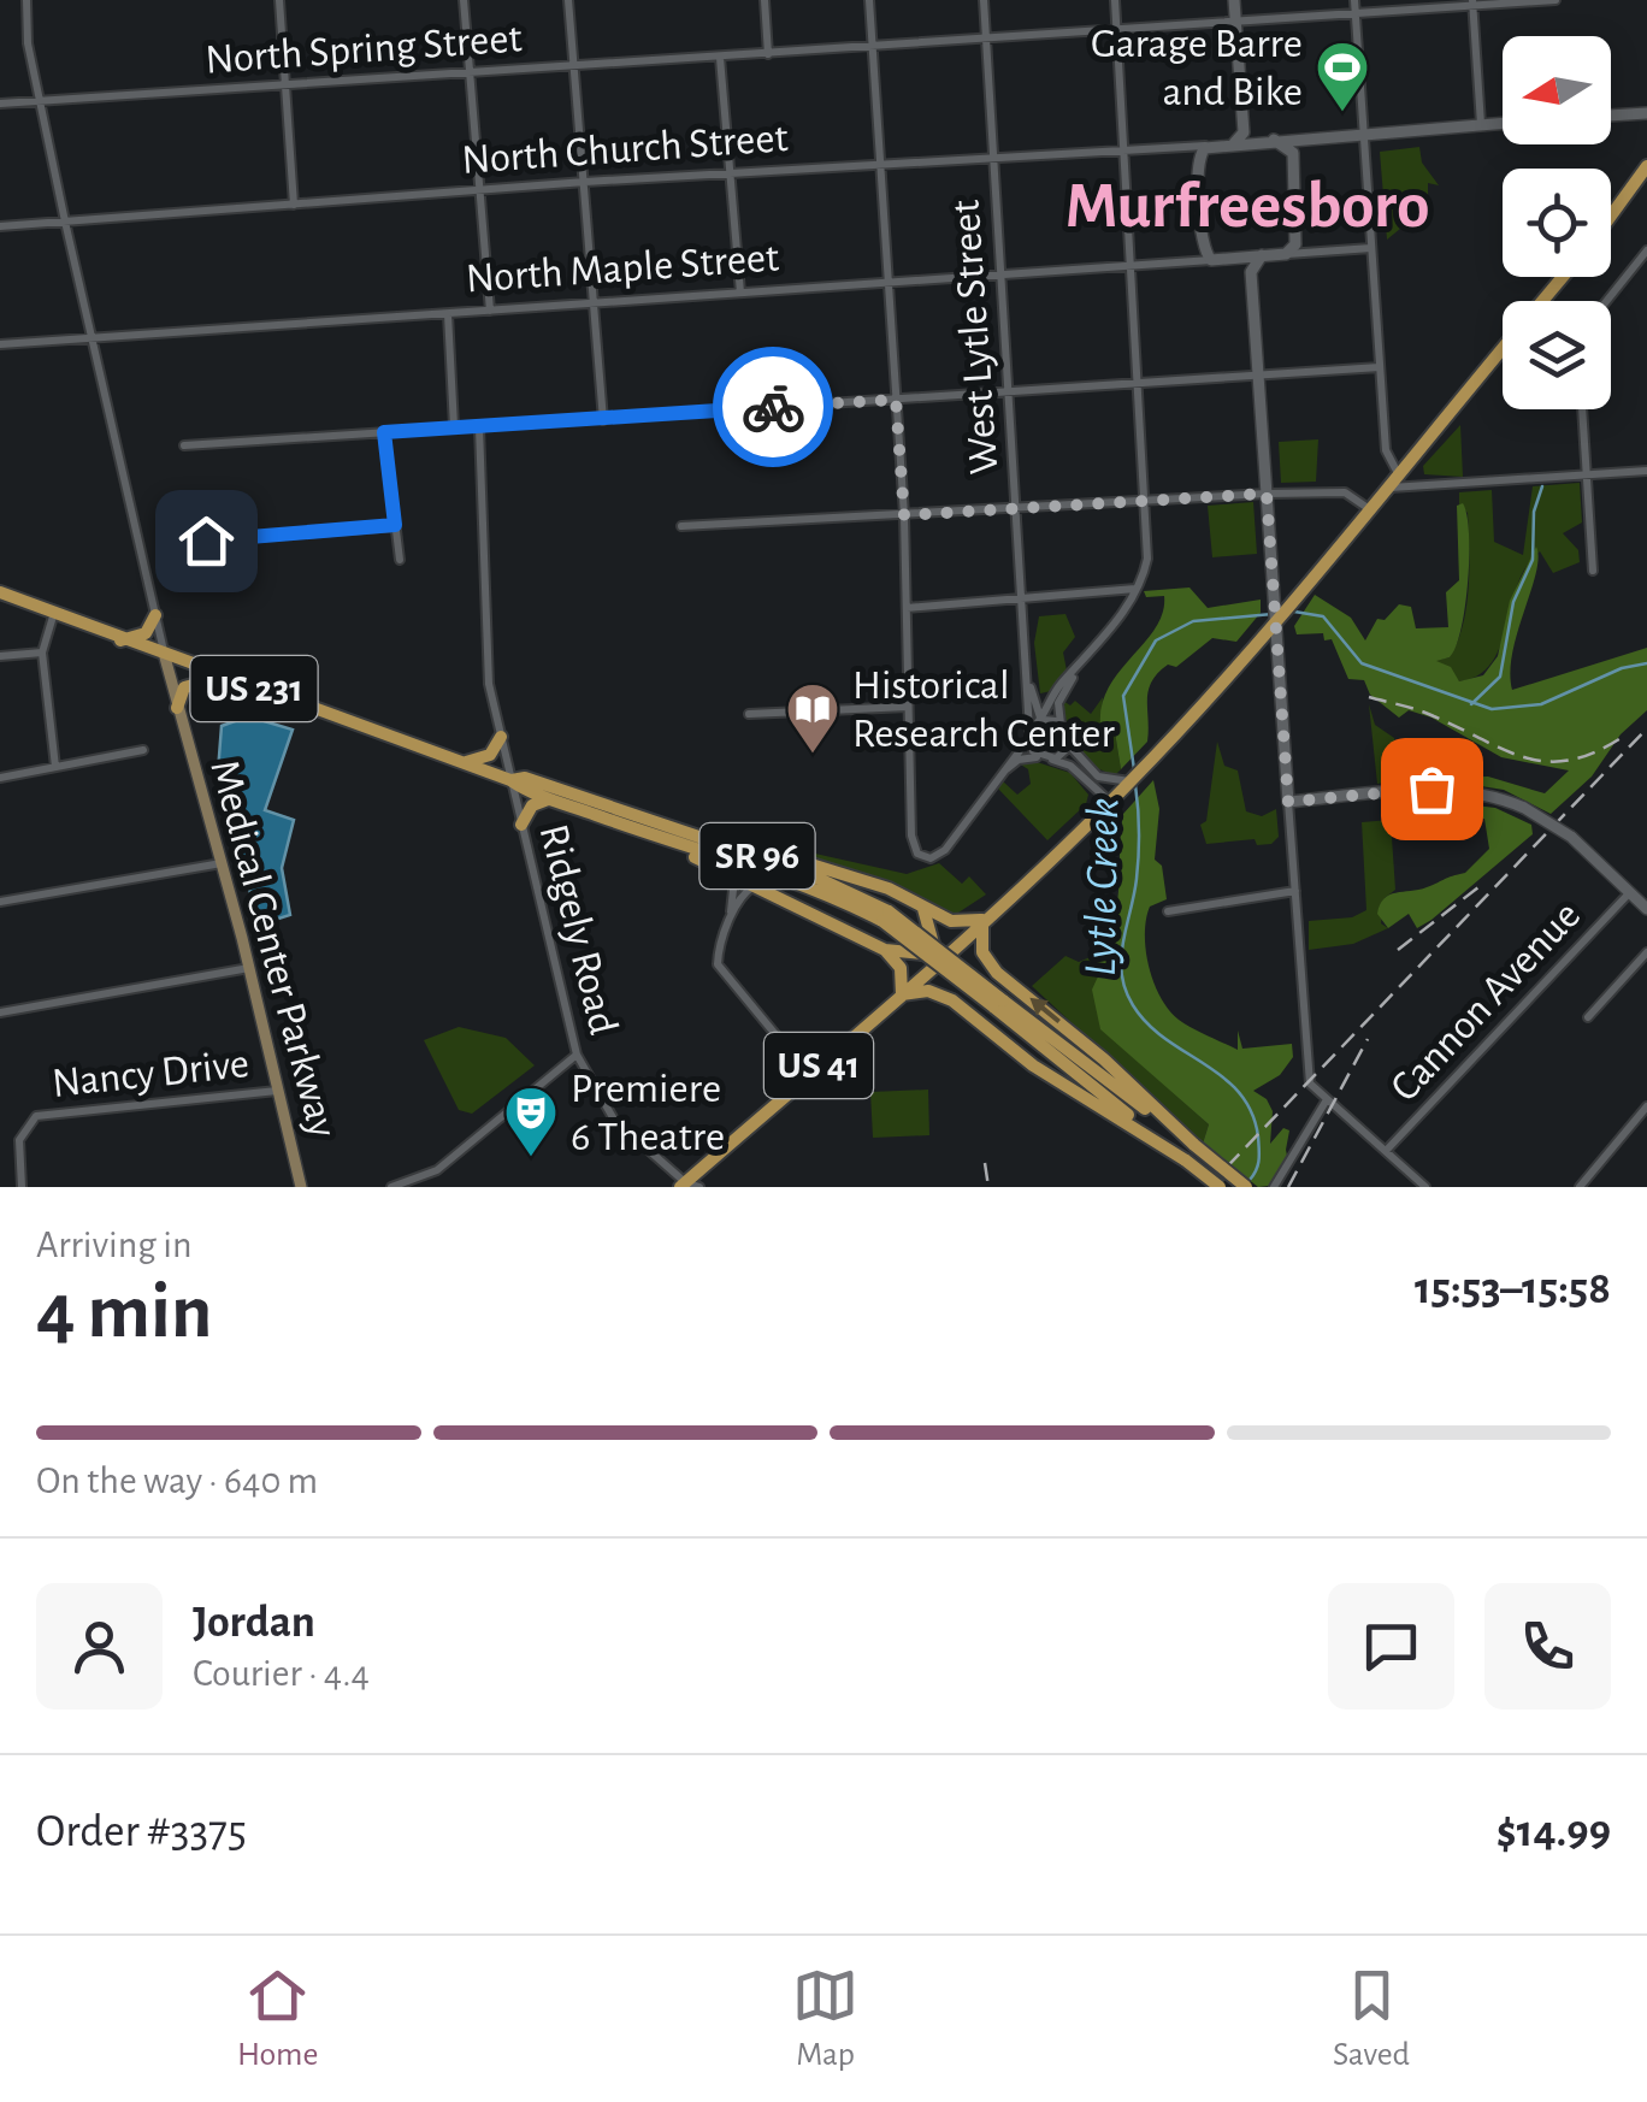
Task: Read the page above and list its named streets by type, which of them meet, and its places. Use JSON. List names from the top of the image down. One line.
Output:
{"streets":{"main road":["US 231","SR 96","Medical Center Parkway","US 41"],"street":["North Spring Street","North Church Street","North Maple Street","West Lytle Street","Ridgely Road","Cannon Avenue","Nancy Drive"]},"crossings":[["North Spring Street","West Lytle Street"],["North Church Street","North Maple Street"],["North Church Street","West Lytle Street"],["North Maple Street","West Lytle Street"],["West Lytle Street","US 41"],["US 231","SR 96"],["US 231","Ridgely Road"],["US 231","Medical Center Parkway"],["SR 96","Ridgely Road"],["Ridgely Road","US 41"],["Medical Center Parkway","Nancy Drive"]],"districts":["Murfreesboro"],"water":["Lytle Creek"],"places":{"sports":["Garage Barre and Bike"],"library":["Historical Research Center"],"theatre":["Premiere 6 Theatre"]},"north":"left","page":{"heading":["4 min","Arriving in","15:53–15:58"],"panel":["Jordan","Courier · 4.4","Order #3375","$14.99"],"bar":"On the way · 640 m","tabs":["Home","Map","Saved"]}}
